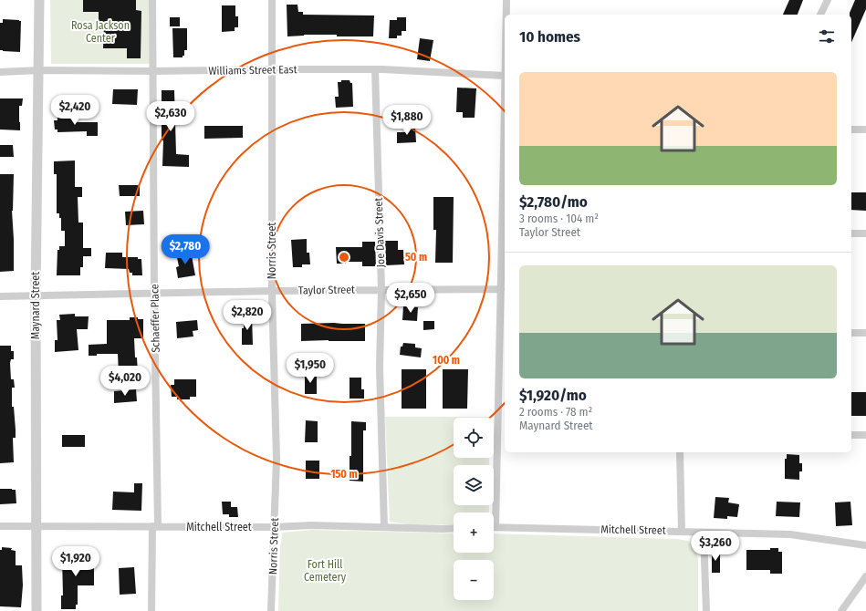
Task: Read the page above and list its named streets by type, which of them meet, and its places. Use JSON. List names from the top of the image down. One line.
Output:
{"streets":{"street":["Williams Street East","Joe Davis Street","Norris Street","Taylor Street","Maynard Street","Schaeffer Place","Mitchell Street"]},"crossings":[["Williams Street East","Joe Davis Street"],["Williams Street East","Norris Street"],["Williams Street East","Maynard Street"],["Williams Street East","Schaeffer Place"],["Joe Davis Street","Taylor Street"],["Joe Davis Street","Mitchell Street"],["Norris Street","Taylor Street"],["Norris Street","Mitchell Street"],["Taylor Street","Maynard Street"],["Taylor Street","Schaeffer Place"],["Maynard Street","Mitchell Street"],["Schaeffer Place","Mitchell Street"]],"parks":["Rosa Jackson Center","Fort Hill Cemetery"],"page":{"heading":"10 homes","list":[{"name":"$2,780/mo","note":"3 rooms · 104 m² · Taylor Street"},{"name":"$1,920/mo","note":"2 rooms · 78 m² · Maynard Street"}],"price":["$2,420","$2,630","$1,880","$2,780","$2,650","$2,820","$1,950","$4,020","$3,260","$1,920"],"map_buttons":["+","−"]},"rings":["50 m","100 m","150 m"]}
